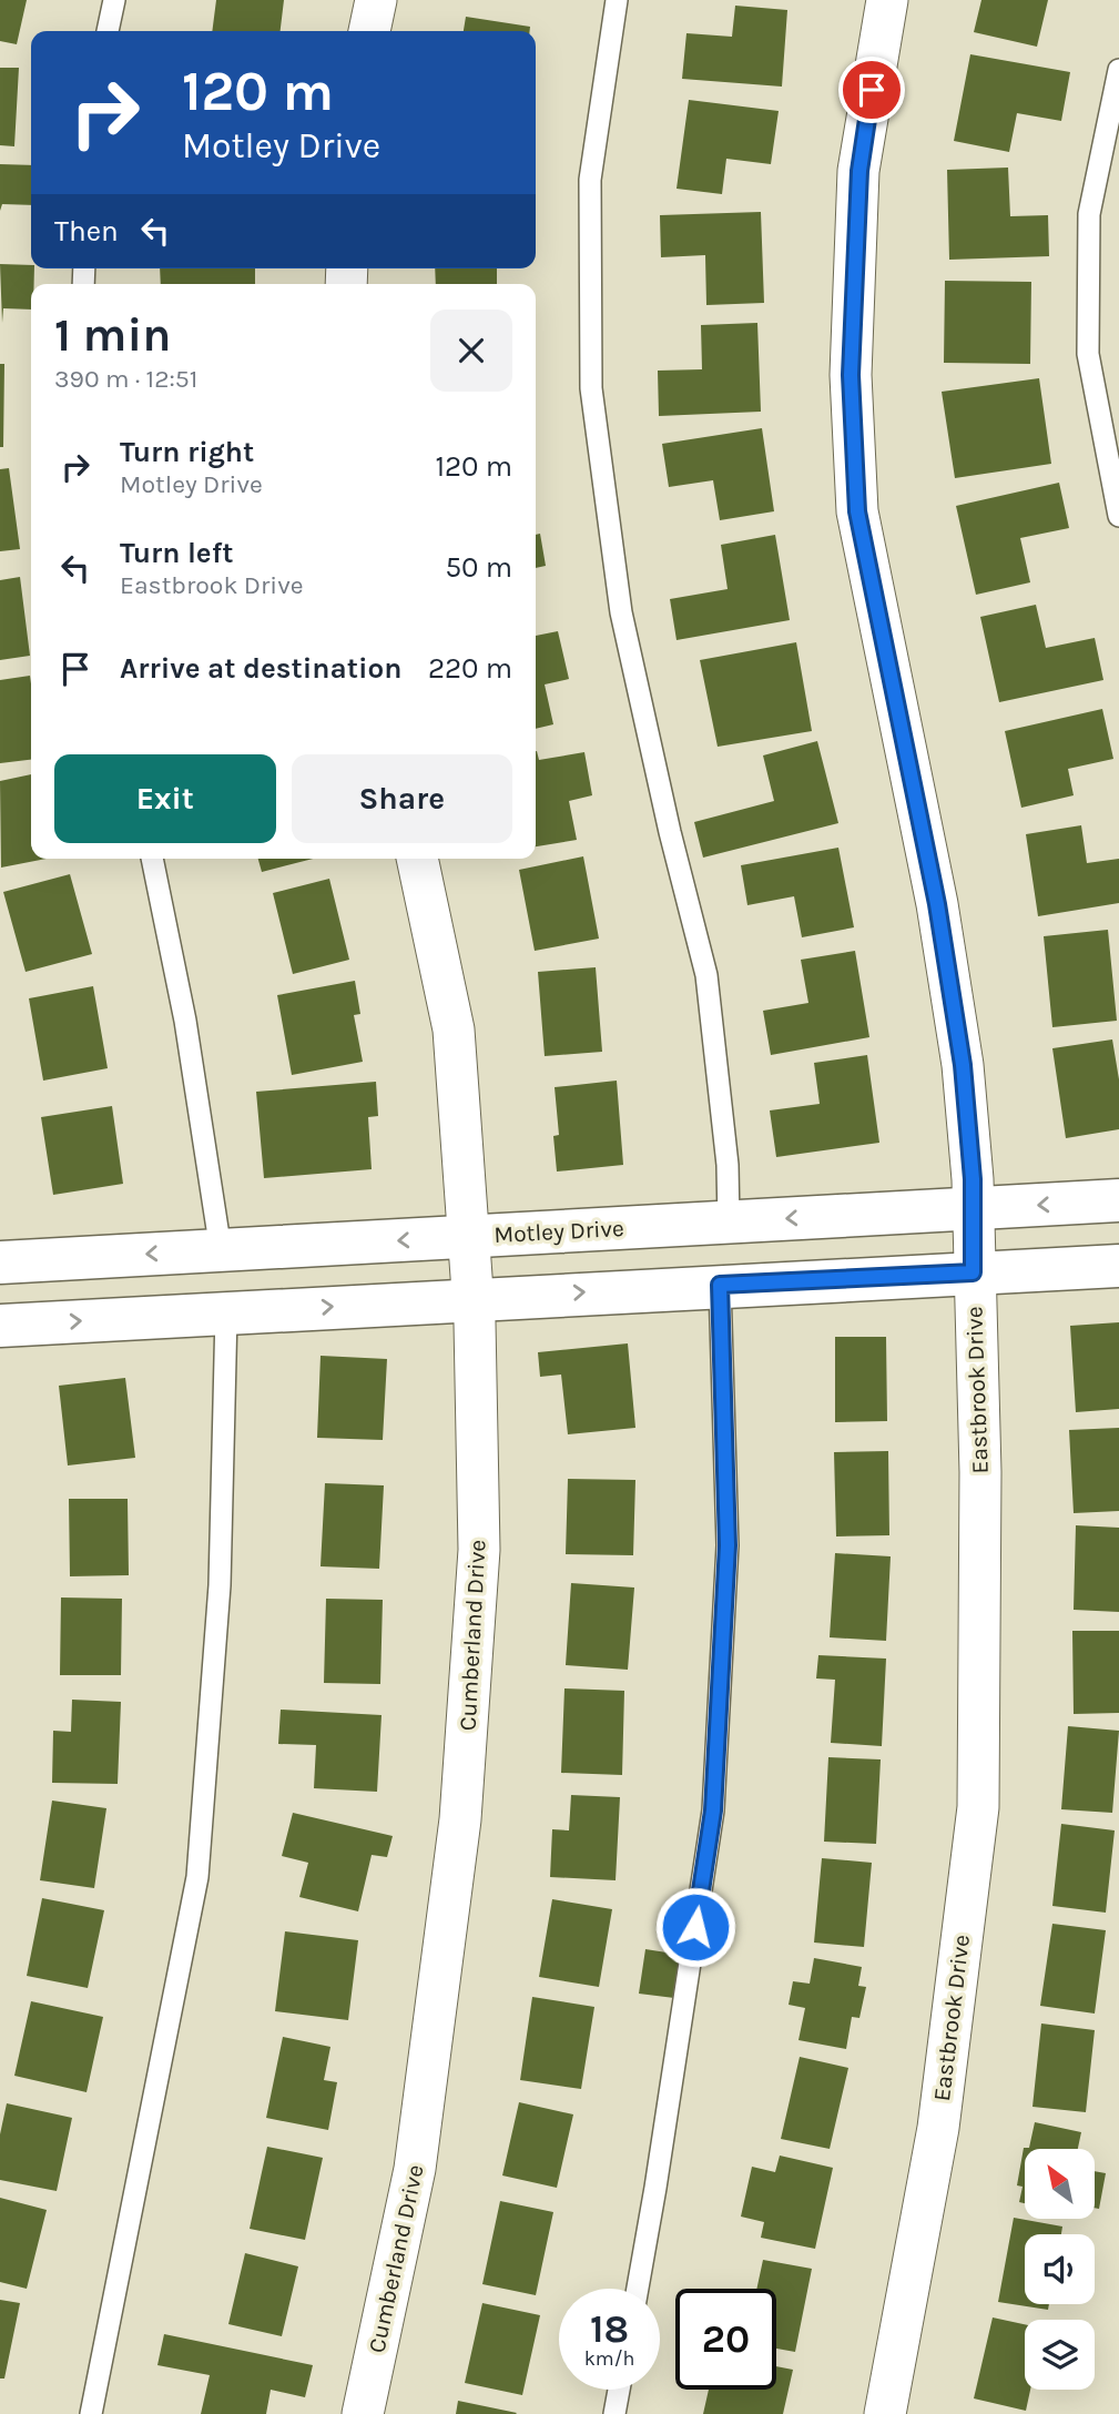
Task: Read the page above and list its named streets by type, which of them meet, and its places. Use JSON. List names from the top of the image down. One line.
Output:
{"streets":{"main road":["Motley Drive"],"street":["Eastbrook Drive","Cumberland Drive"]},"crossings":[["Motley Drive","Eastbrook Drive"],["Motley Drive","Cumberland Drive"]],"north":"top left","page":{"turn":["120 m","Motley Drive"],"then":"Then","heading":["1 min","390 m · 12:51"],"list":[{"name":"Turn right","note":"Motley Drive","value":"120 m"},{"name":"Turn left","note":"Eastbrook Drive","value":"50 m"},{"name":"Arrive at destination","value":"220 m"}],"buttons":["Exit","Share"],"speed":"18 km/h","limit":"20"}}
